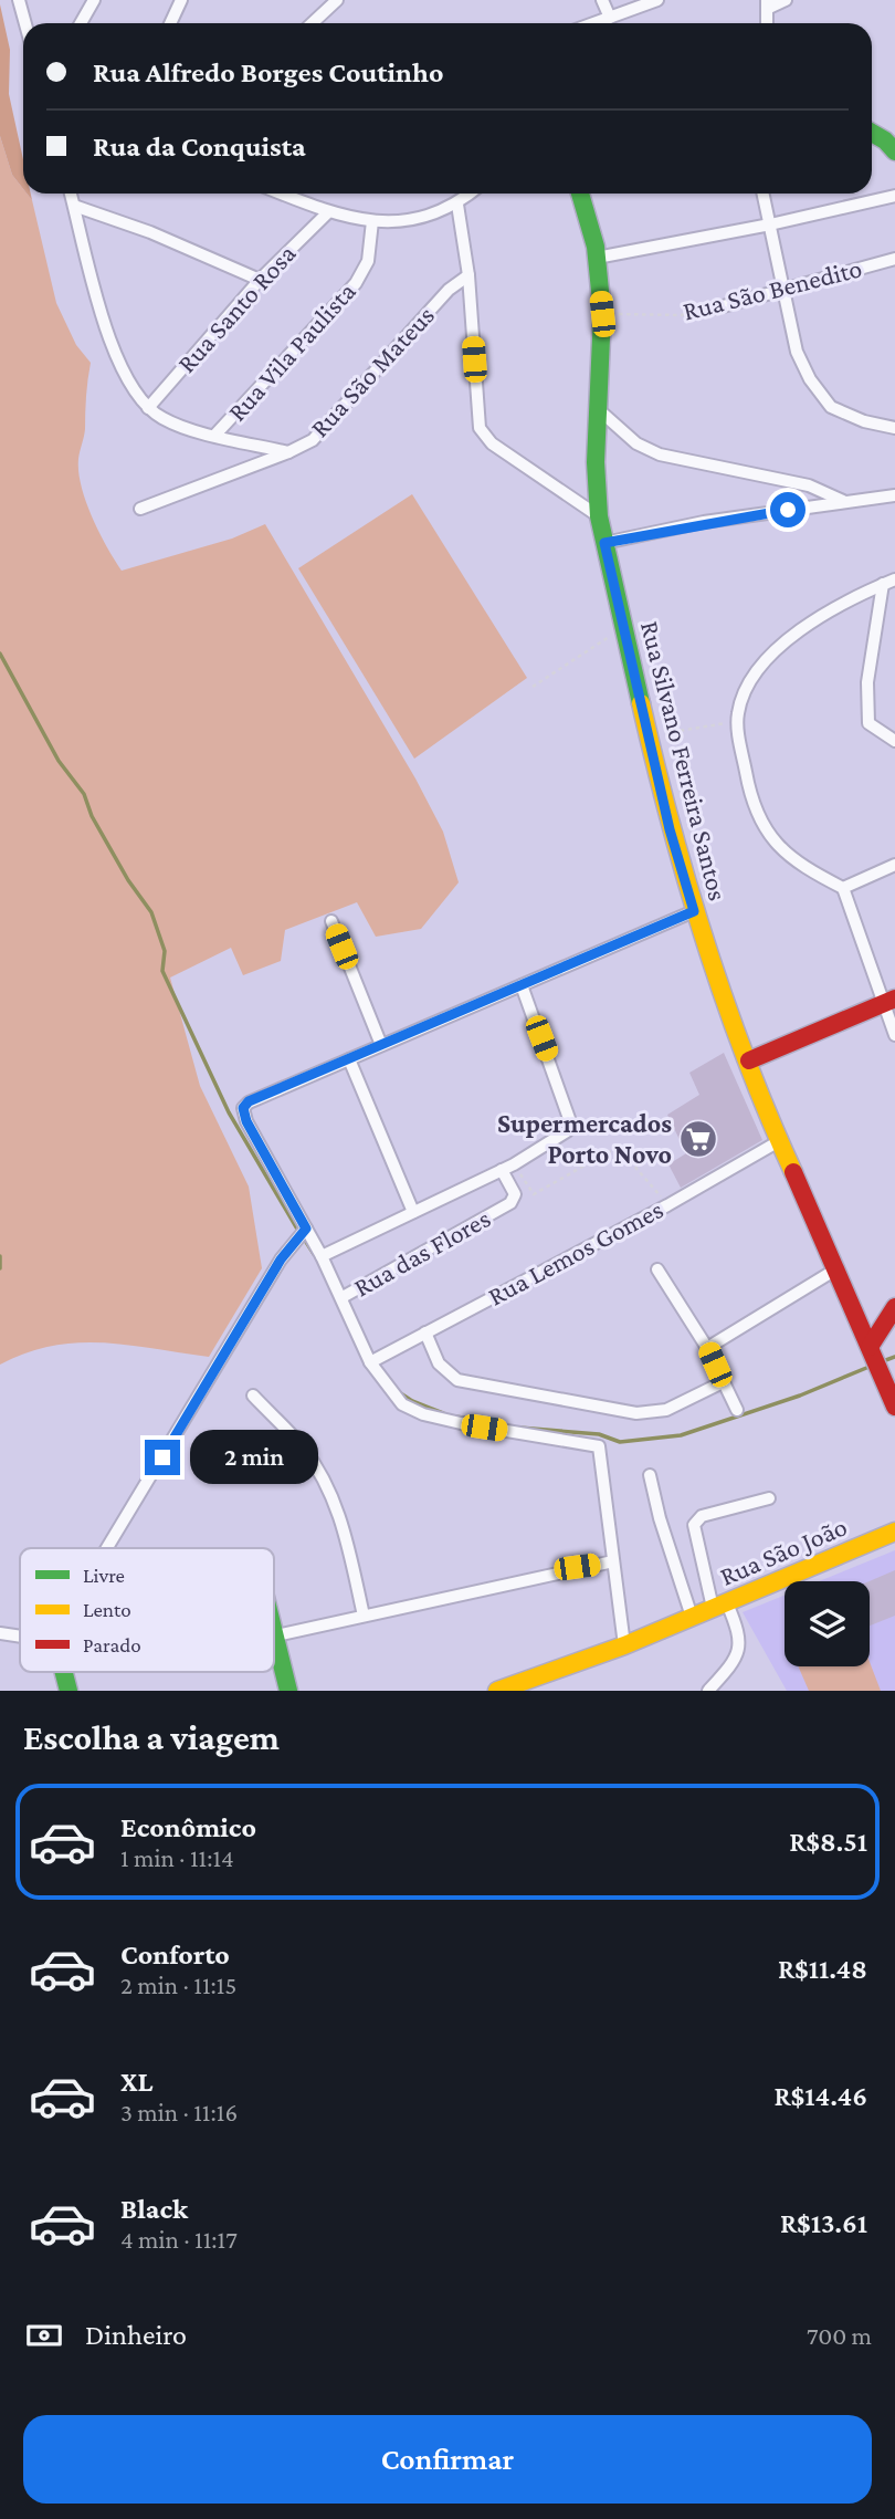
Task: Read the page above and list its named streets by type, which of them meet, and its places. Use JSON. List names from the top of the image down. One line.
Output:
{"streets":{"street":["Rua São Benedito","Rua Santo Rosa","Rua Vila Paulista","Rua São Mateus","Rua Silvano Ferreira Santos","Rua das Flores","Rua Lemos Gomes","Rua São João"]},"crossings":[["Rua São Benedito","Rua Silvano Ferreira Santos"],["Rua Silvano Ferreira Santos","Rua Lemos Gomes"]],"places":{"supermarket":["Supermercados Porto Novo"]},"legend":["Livre","Lento","Parado"],"page":{"banner":["Rua Alfredo Borges Coutinho","Rua da Conquista"],"bubble":"2 min","heading":"Escolha a viagem","list":[{"name":"Econômico","note":"1 min · 11:14","value":"R$8.51"},{"name":"Conforto","note":"2 min · 11:15","value":"R$11.48"},{"name":"XL","note":"3 min · 11:16","value":"R$14.46"},{"name":"Black","note":"4 min · 11:17","value":"R$13.61"}],"pay":["Dinheiro","700 m"],"buttons":"Confirmar"}}
